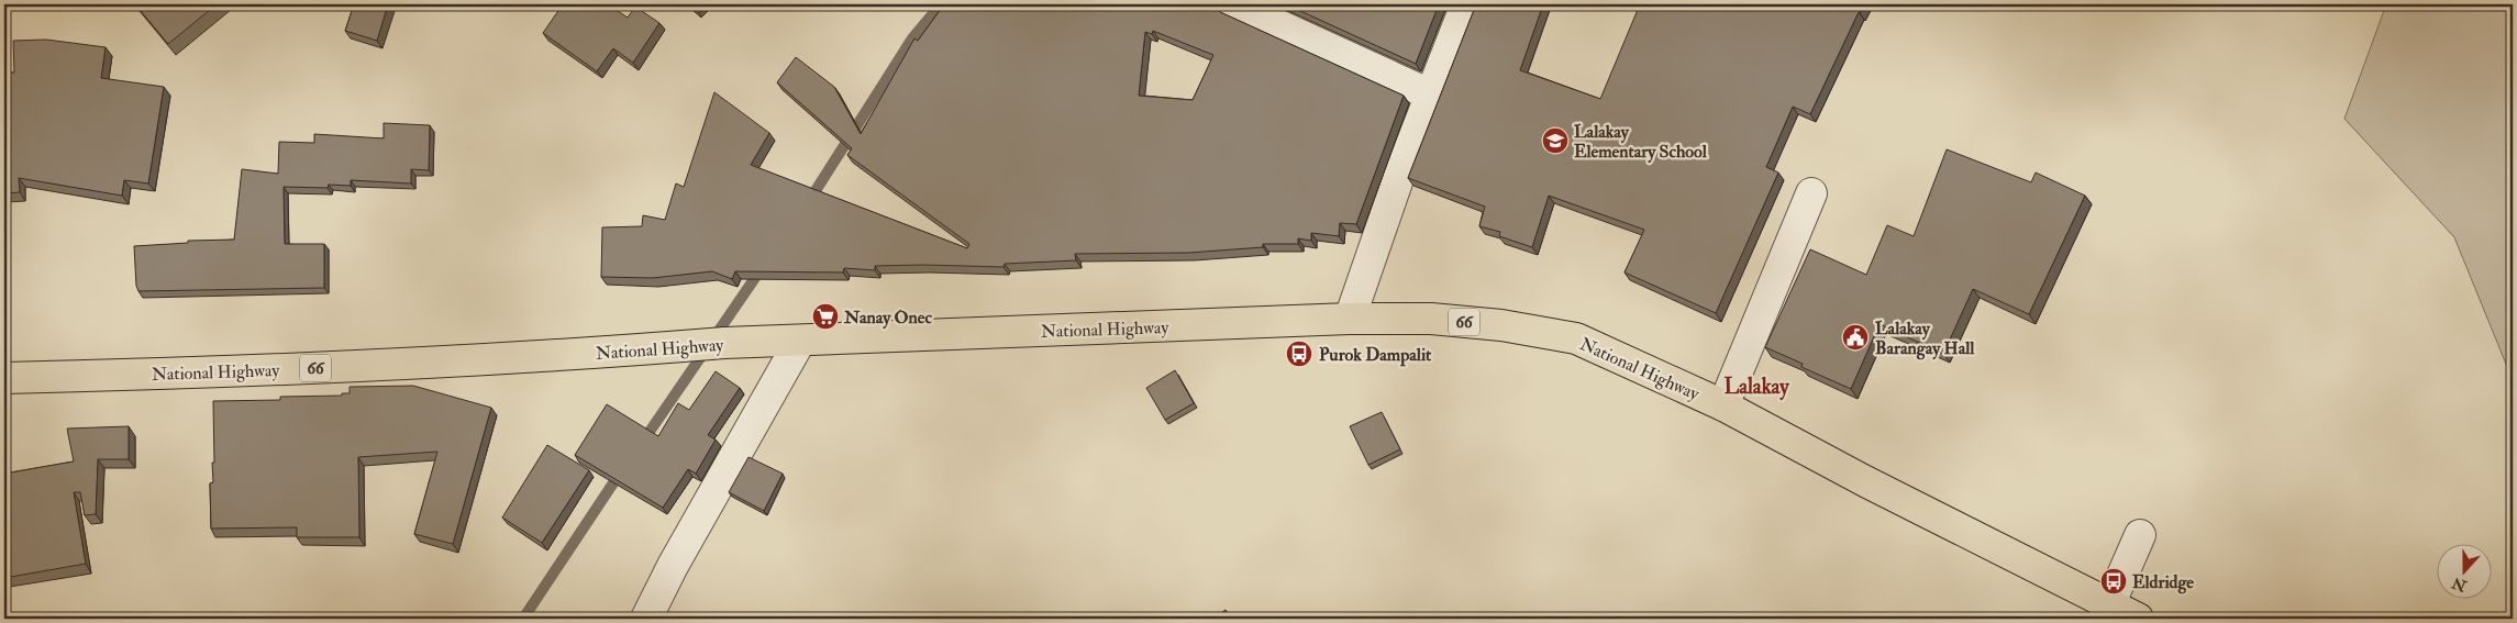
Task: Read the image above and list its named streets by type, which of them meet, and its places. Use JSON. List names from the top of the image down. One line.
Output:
{"streets":{"main road":["66","National Highway"]},"districts":["Lalakay"],"places":{"school or university":["Lalakay Elementary School"],"supermarket":["Nanay Onec"],"public building":["Lalakay Barangay Hall"],"bus stop":["Purok Dampalit","Eldridge"]},"north":"bottom"}
